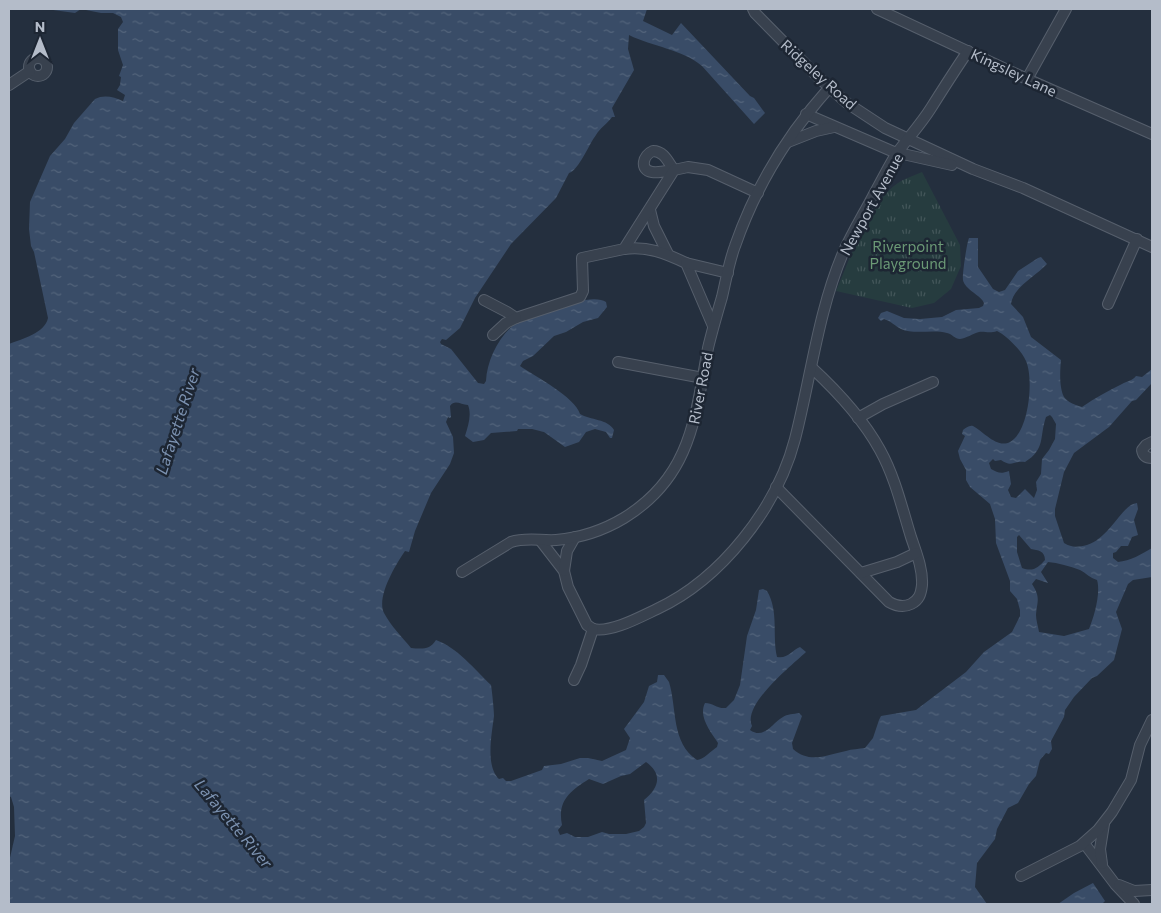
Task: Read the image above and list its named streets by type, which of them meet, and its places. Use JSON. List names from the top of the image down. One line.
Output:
{"streets":{"street":["Kingsley Lane","Ridgeley Road","Newport Avenue","River Road"]},"crossings":[["Kingsley Lane","Newport Avenue"],["Ridgeley Road","Newport Avenue"],["Ridgeley Road","River Road"]],"water":["Lafayette River"],"parks":["Riverpoint Playground"],"north":"top"}
